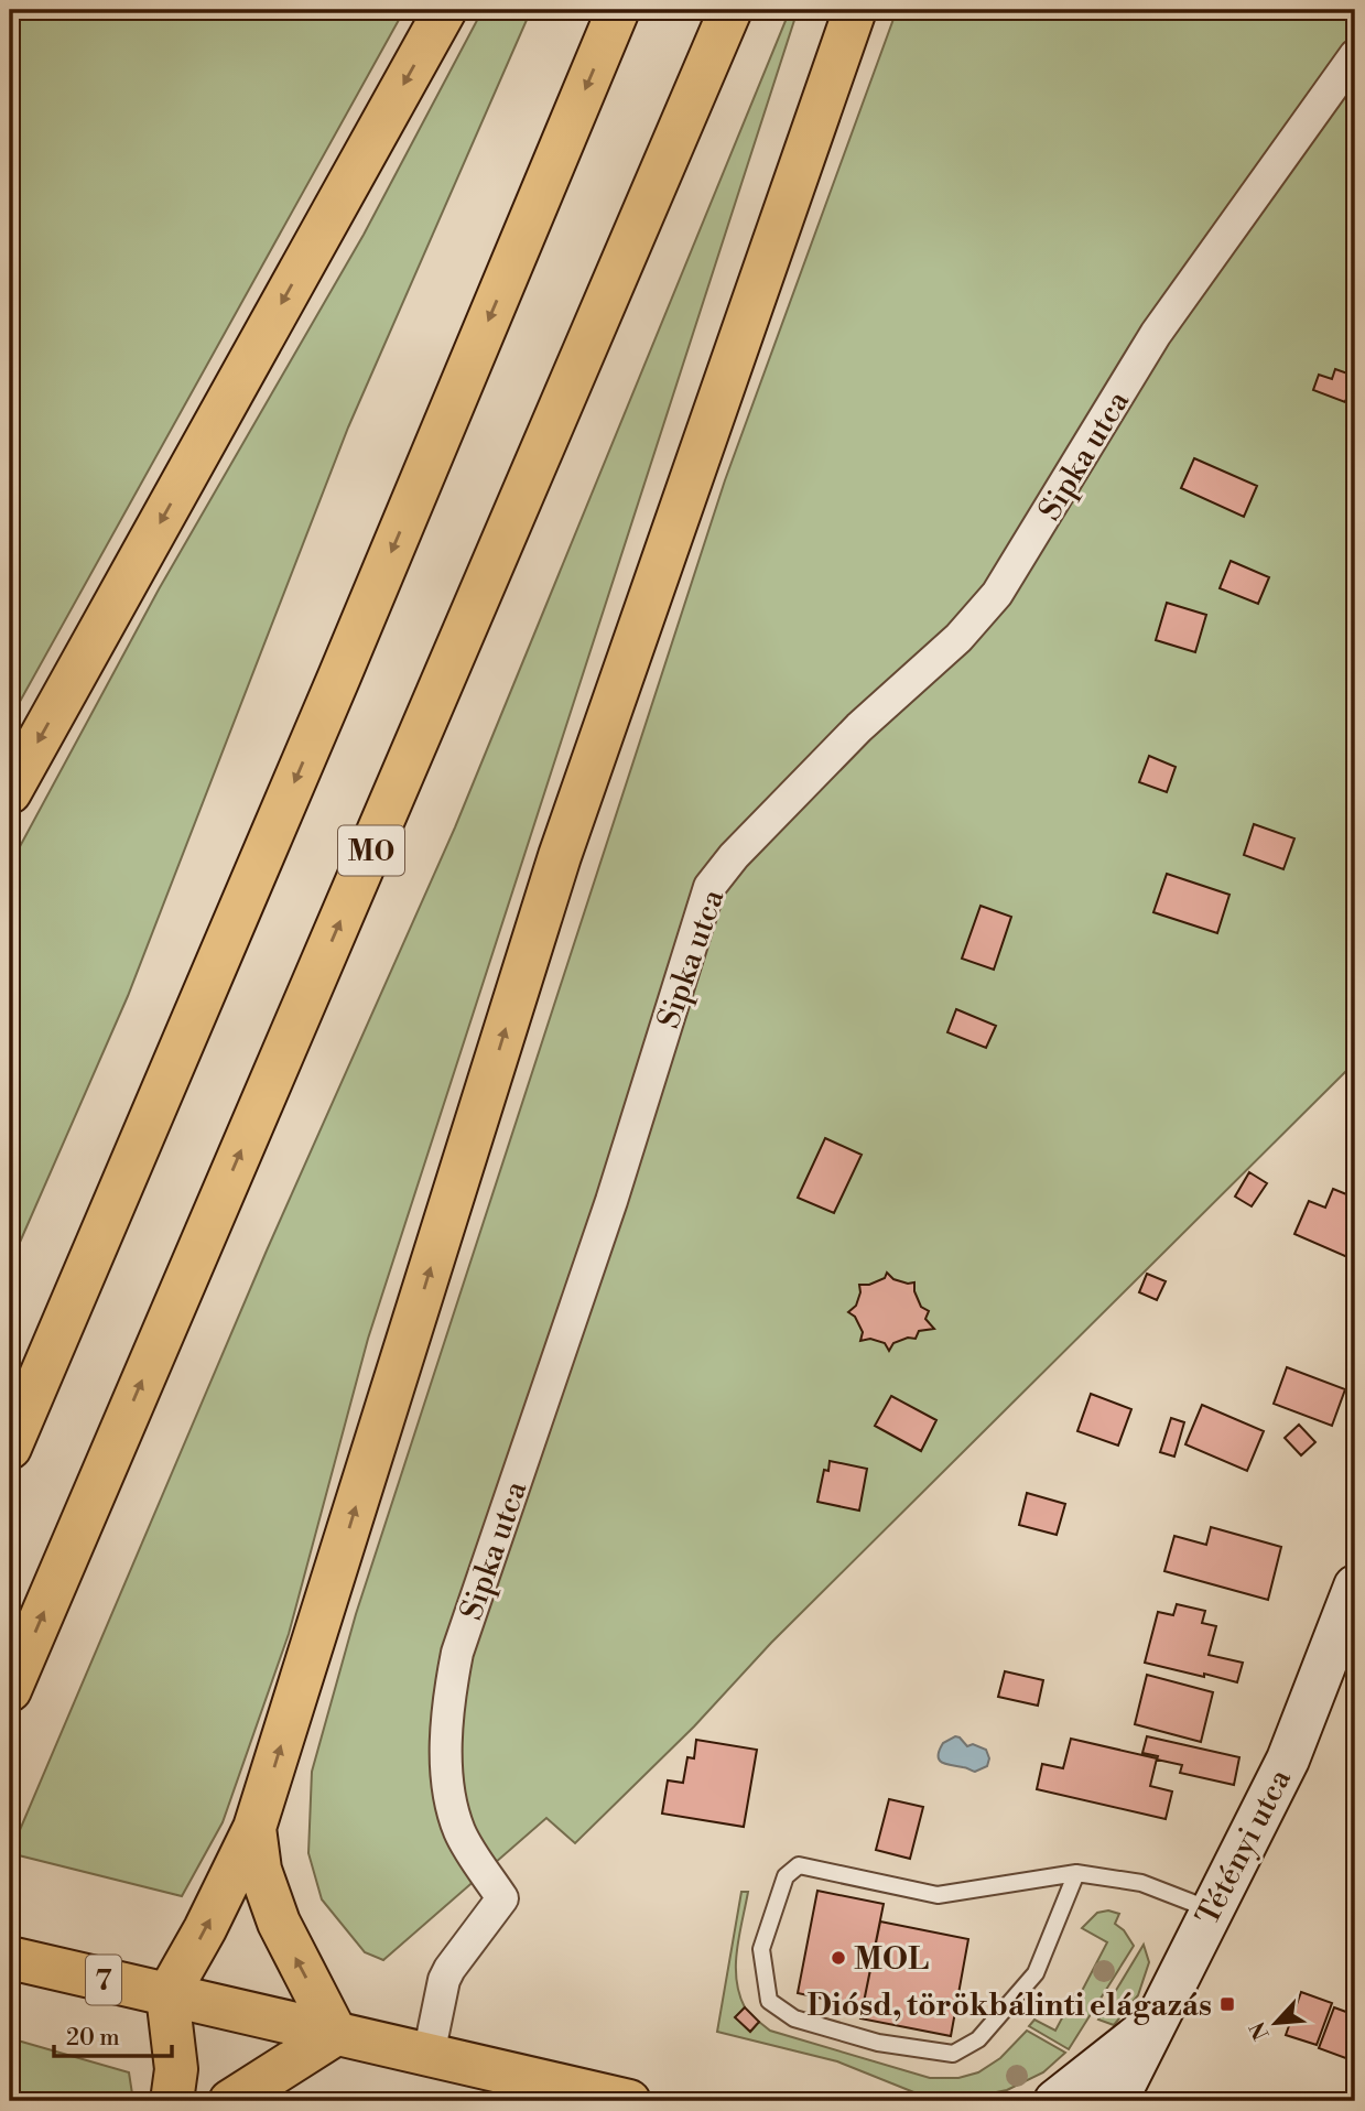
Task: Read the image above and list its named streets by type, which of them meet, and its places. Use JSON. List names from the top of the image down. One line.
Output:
{"streets":{"main road":["M0","7"],"street":["Sipka utca","Tétényi utca"]},"crossings":[["Sipka utca","7"]],"places":{"other":["MOL"],"transit":["Diósd, törökbálinti elágazás"]},"scale_bar":"20 m","north":"bottom left"}
